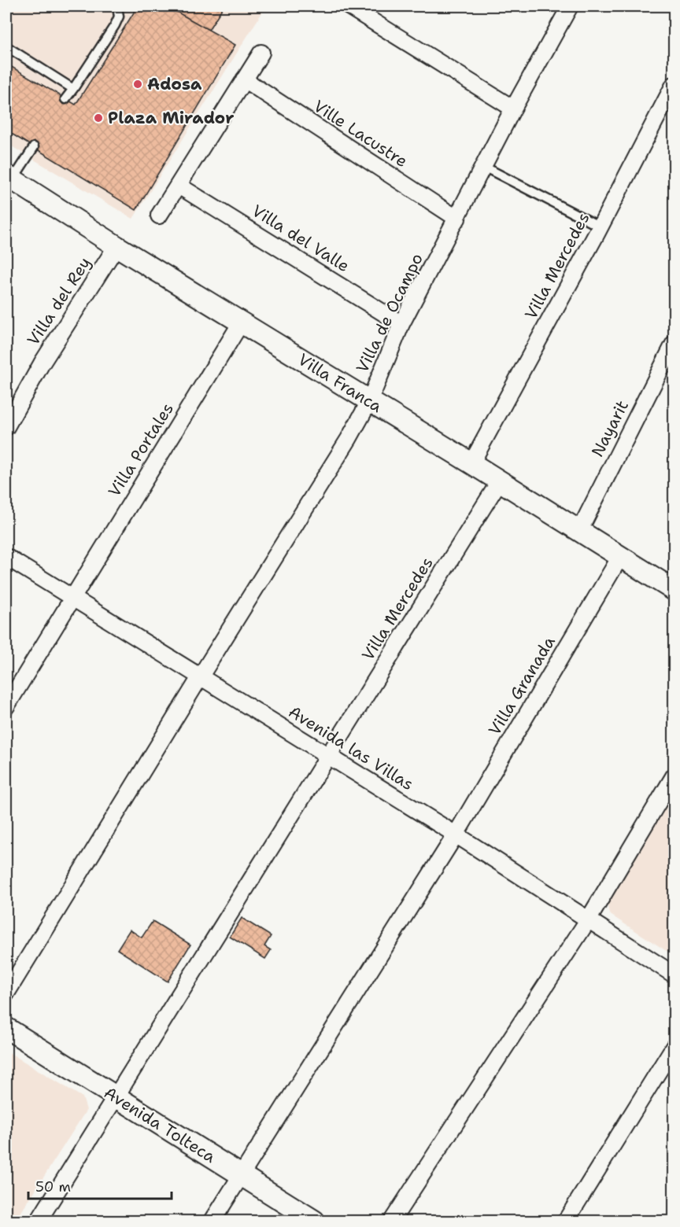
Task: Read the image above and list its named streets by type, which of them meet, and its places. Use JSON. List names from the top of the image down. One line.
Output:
{"streets":{"street":["Ville Lacustre","Villa del Valle","Villa Mercedes","Villa del Rey","Villa de Ocampo","Villa Franca","Nayarit","Villa Portales","Villa Granada","Avenida las Villas","Avenida Tolteca"]},"crossings":[["Ville Lacustre","Villa de Ocampo"],["Villa del Valle","Villa de Ocampo"],["Villa Mercedes","Villa Franca"],["Villa Mercedes","Avenida las Villas"],["Villa Mercedes","Avenida Tolteca"],["Villa del Rey","Villa Franca"],["Villa de Ocampo","Villa Franca"],["Villa de Ocampo","Avenida las Villas"],["Villa Franca","Nayarit"],["Villa Franca","Villa Portales"],["Villa Franca","Villa Granada"],["Villa Portales","Avenida las Villas"],["Villa Granada","Avenida las Villas"],["Villa Granada","Avenida Tolteca"]],"places":["Adosa","Plaza Mirador"],"scale_bar":"50 m"}
